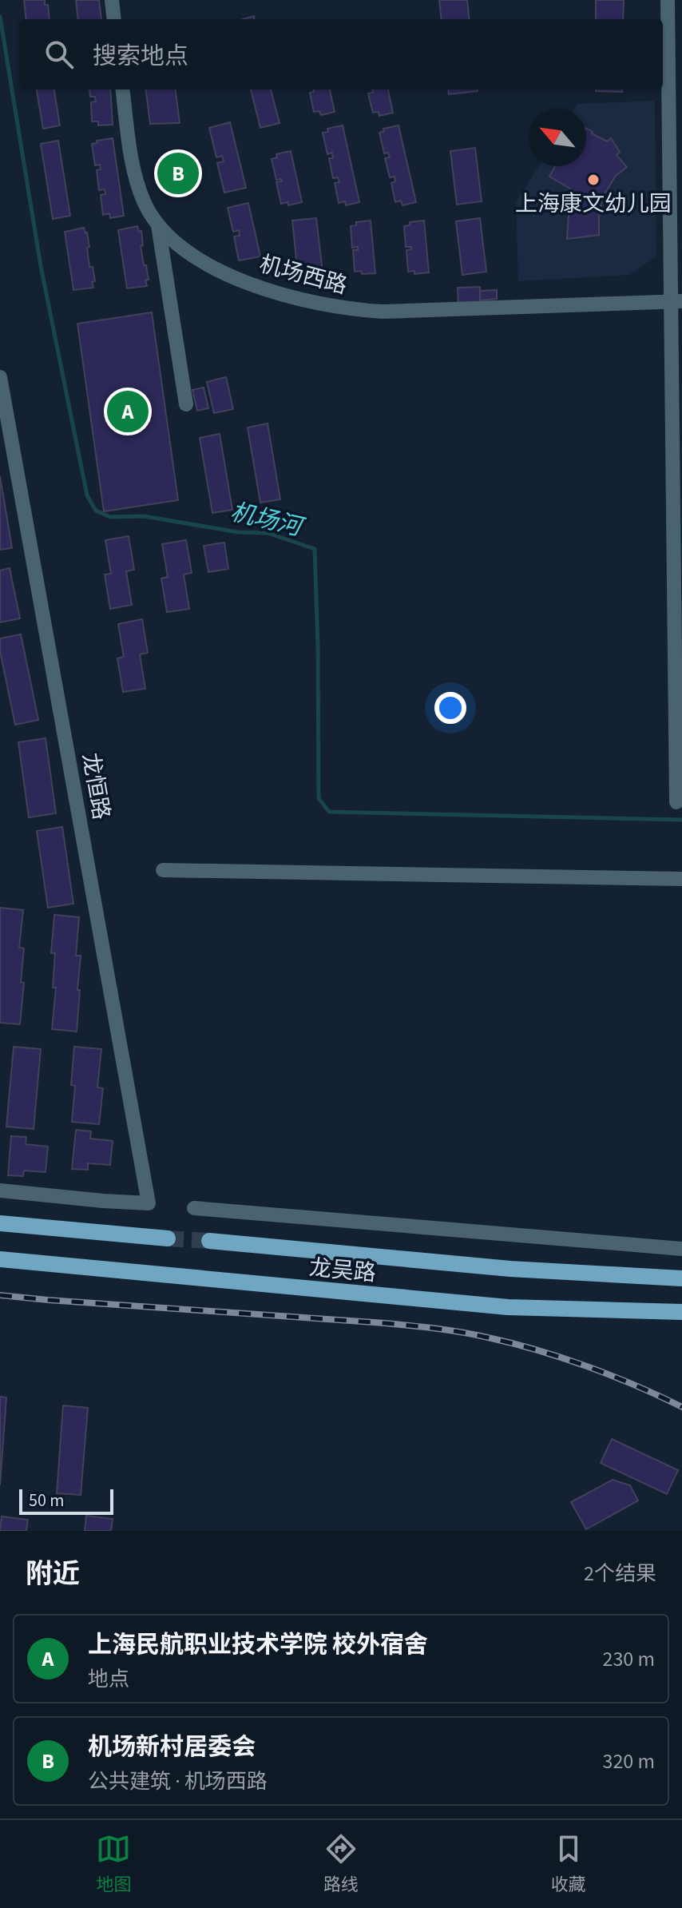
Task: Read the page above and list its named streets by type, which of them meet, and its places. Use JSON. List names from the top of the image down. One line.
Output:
{"streets":{"main road":["龙吴路"],"street":["机场西路","龙恒路"]},"water":["机场河"],"places":["上海康文幼儿园"],"scale_bar":"50 m","north":"top left","page":{"search":"搜索地点","pins":["B","A"],"scale":"50 m","heading":["附近","2个结果"],"list":[{"mark":"A","name":"上海民航职业技术学院 校外宿舍","note":"地点","value":"230 m"},{"mark":"B","name":"机场新村居委会","note":"公共建筑 · 机场西路","value":"320 m"}],"nav":["地图","路线","收藏"]}}
